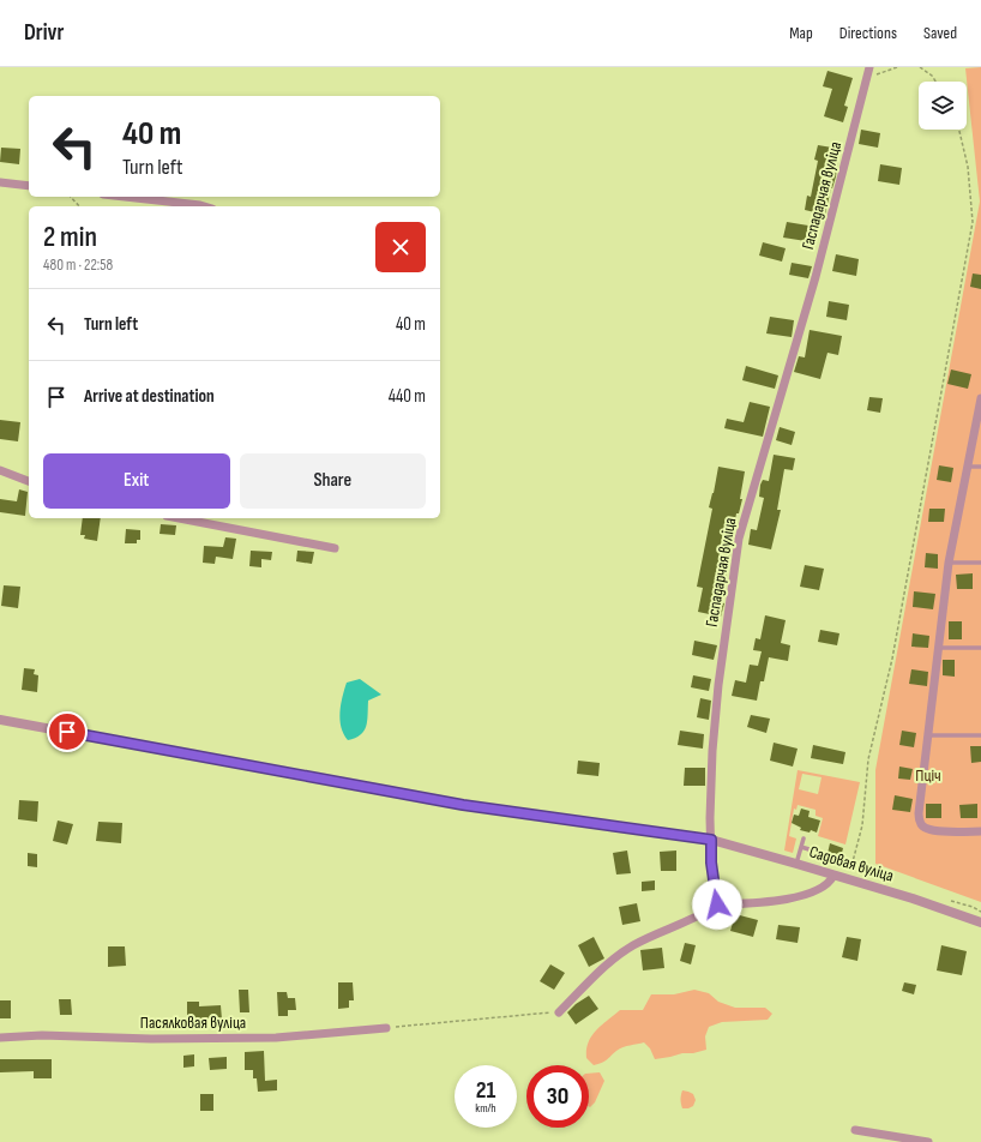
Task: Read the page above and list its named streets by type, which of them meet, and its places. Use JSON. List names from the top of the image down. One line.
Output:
{"streets":{"street":["Гаспадарчая вуліца","Садовая вуліца","Пасялковая вуліца"]},"crossings":[["Гаспадарчая вуліца","Садовая вуліца"]],"parks":["Пціч"],"page":{"header":"Drivr","nav":["Map","Directions","Saved"],"turn":["40 m","Turn left"],"heading":["2 min","480 m · 22:58"],"list":[{"name":"Turn left","value":"40 m"},{"name":"Arrive at destination","value":"440 m"}],"buttons":["Exit","Share"],"speed":"21 km/h","limit":"30"}}
